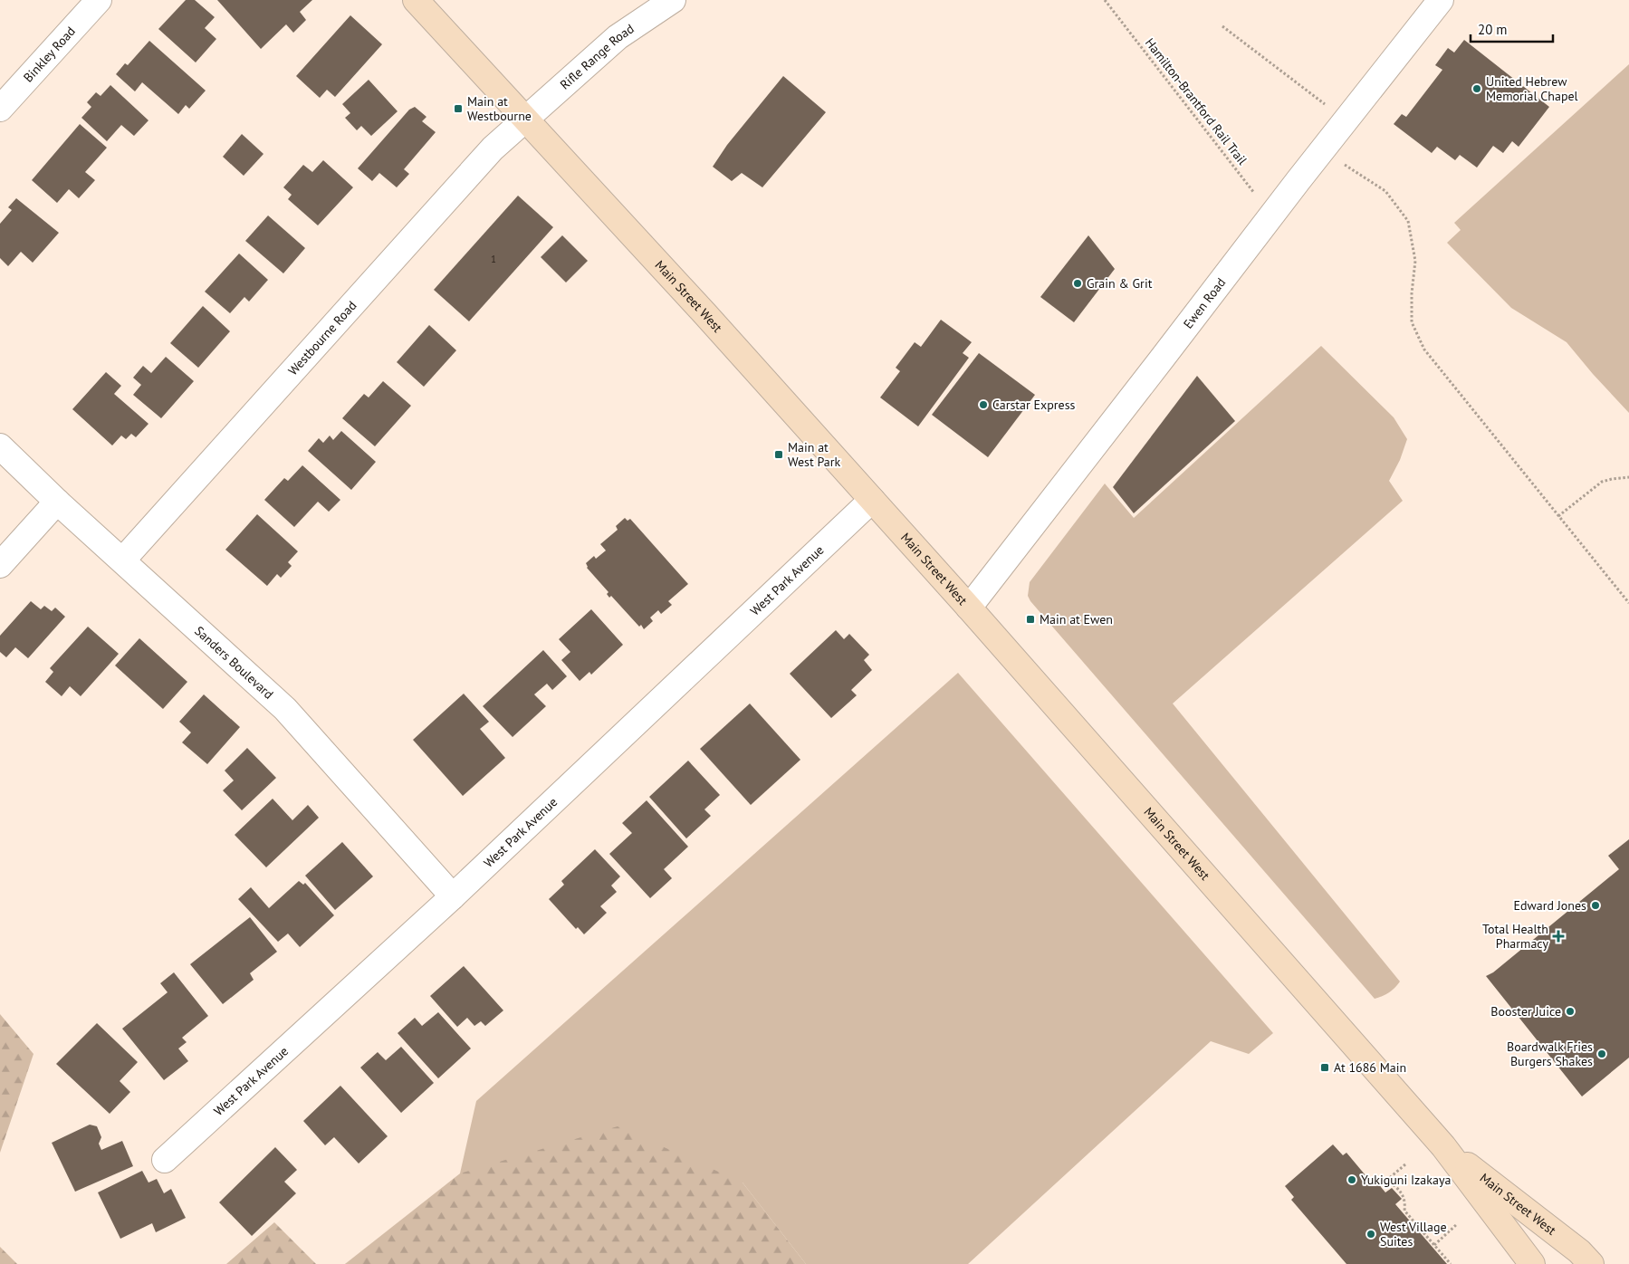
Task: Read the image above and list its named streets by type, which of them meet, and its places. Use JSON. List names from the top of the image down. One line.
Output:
{"streets":{"main road":["Main Street West"],"street":["Binkley Road","Rifle Range Road","Ewen Road","Westbourne Road","West Park Avenue","Sanders Boulevard"],"path":["Hamilton-Brantford Rail Trail"]},"crossings":[["Rifle Range Road","Main Street West"],["Rifle Range Road","Westbourne Road"],["Hamilton-Brantford Rail Trail","Ewen Road"],["Main Street West","Ewen Road"],["Main Street West","Westbourne Road"],["Main Street West","West Park Avenue"],["Westbourne Road","Sanders Boulevard"],["West Park Avenue","Sanders Boulevard"]],"places":{"other":["United Hebrew Memorial Chapel","Grain & Grit","Carstar Express","Edward Jones","Booster Juice","Boardwalk Fries Burgers Shakes","Yukiguni Izakaya","West Village Suites"],"transit":["Main at Westbourne","Main at West Park","Main at Ewen","At 1686 Main"],"health":["Total Health Pharmacy"]},"house_numbers":["1"],"scale_bar":"20 m"}
